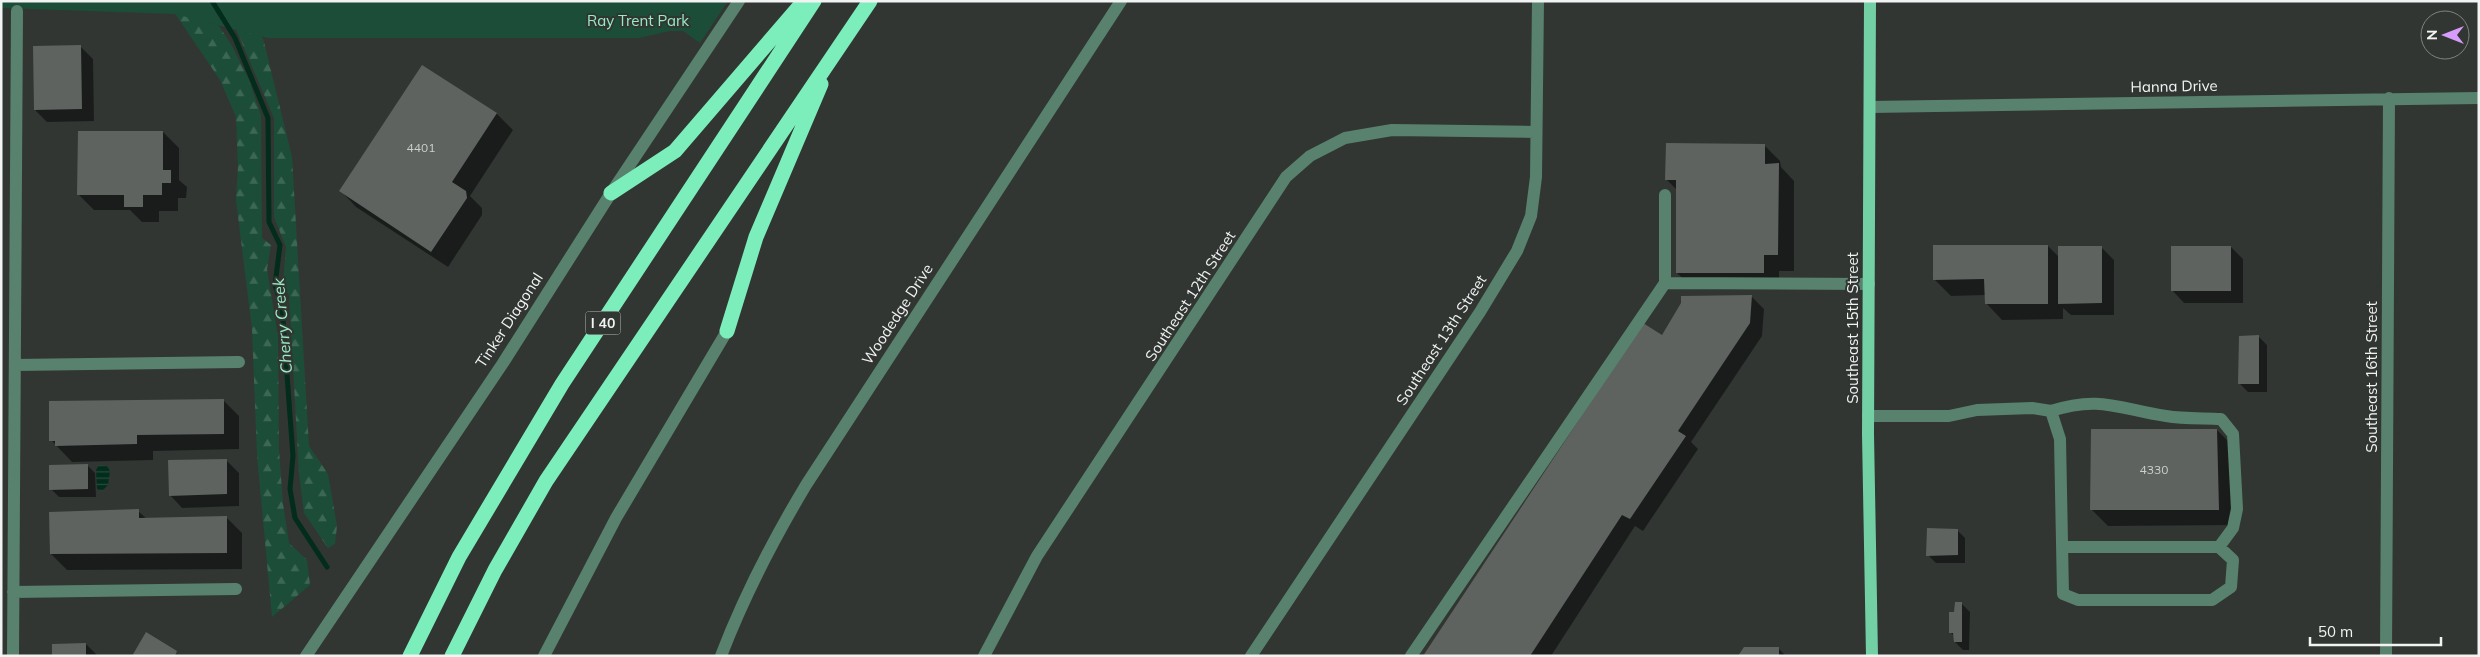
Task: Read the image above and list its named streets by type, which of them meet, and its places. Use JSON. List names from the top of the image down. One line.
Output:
{"streets":{"highway":["I 40"],"main road":["Southeast 15th Street"],"street":["Hanna Drive","Southeast 12th Street","Woodedge Drive","Tinker Diagonal","Southeast 13th Street","Southeast 16th Street"]},"crossings":[["Hanna Drive","Southeast 15th Street"],["Hanna Drive","Southeast 16th Street"],["Southeast 12th Street","Southeast 13th Street"]],"water":["Cherry Creek"],"parks":["Ray Trent Park"],"house_numbers":["4401","4330"],"scale_bar":"50 m","north":"left"}
